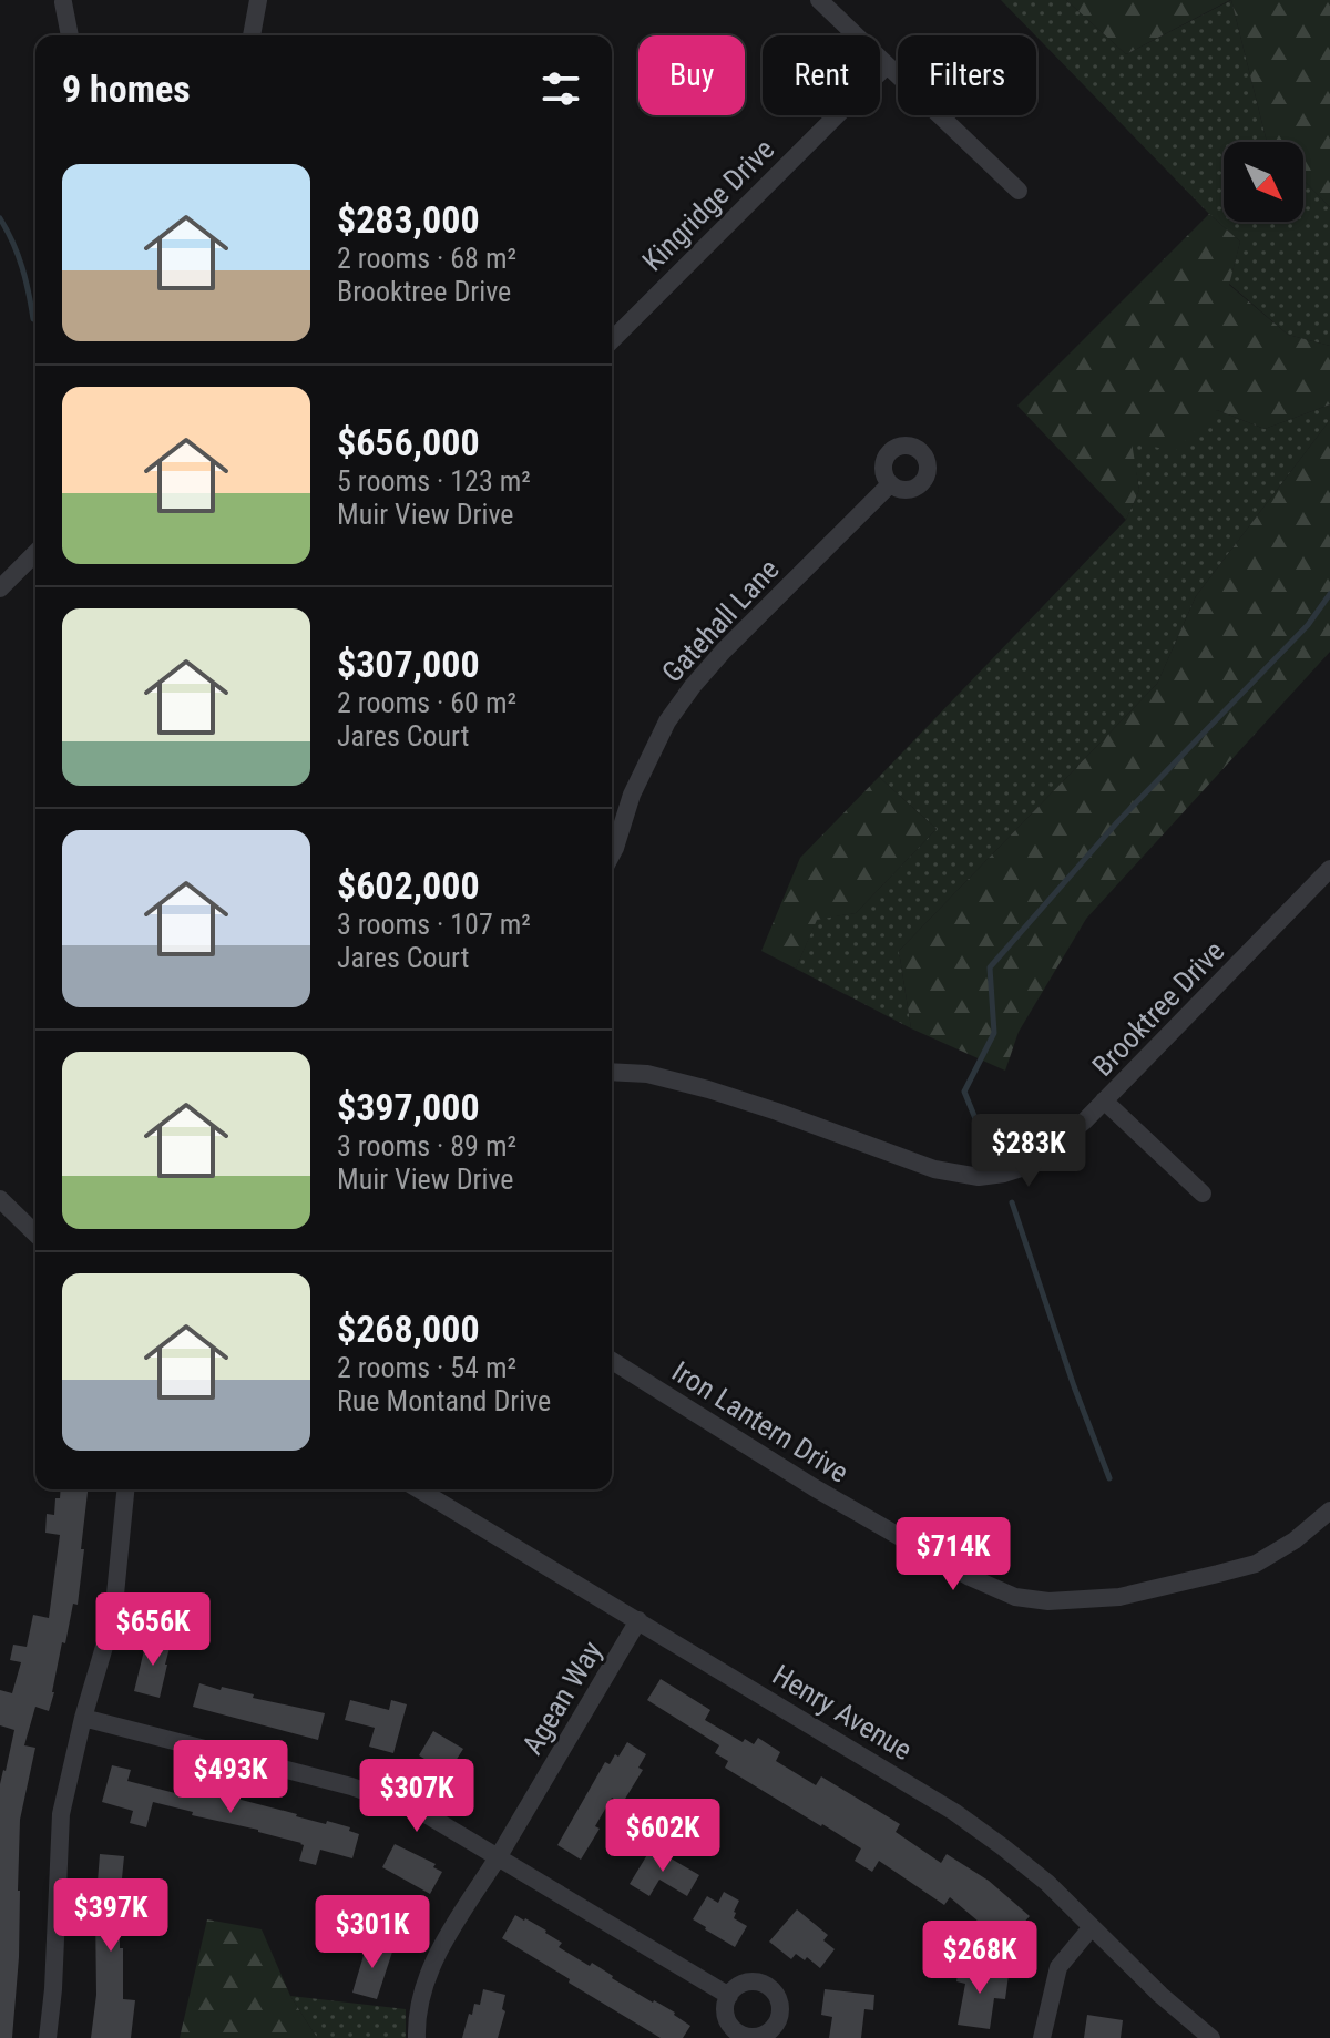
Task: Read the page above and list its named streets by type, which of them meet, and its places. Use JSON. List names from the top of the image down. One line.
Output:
{"streets":{"street":["Kingridge Drive","Gatehall Lane","Brooktree Drive","Iron Lantern Drive","Agean Way","Henry Avenue"]},"crossings":[["Agean Way","Henry Avenue"]],"north":"bottom right","page":{"chip":["Buy","Rent","Filters"],"heading":"9 homes","list":[{"name":"$283,000","note":"2 rooms · 68 m² · Brooktree Drive"},{"name":"$656,000","note":"5 rooms · 123 m² · Muir View Drive"},{"name":"$307,000","note":"2 rooms · 60 m² · Jares Court"},{"name":"$602,000","note":"3 rooms · 107 m² · Jares Court"},{"name":"$397,000","note":"3 rooms · 89 m² · Muir View Drive"},{"name":"$268,000","note":"2 rooms · 54 m² · Rue Montand Drive"}],"price":["$283K","$714K","$656K","$493K","$307K","$602K","$397K","$301K","$268K"]}}
